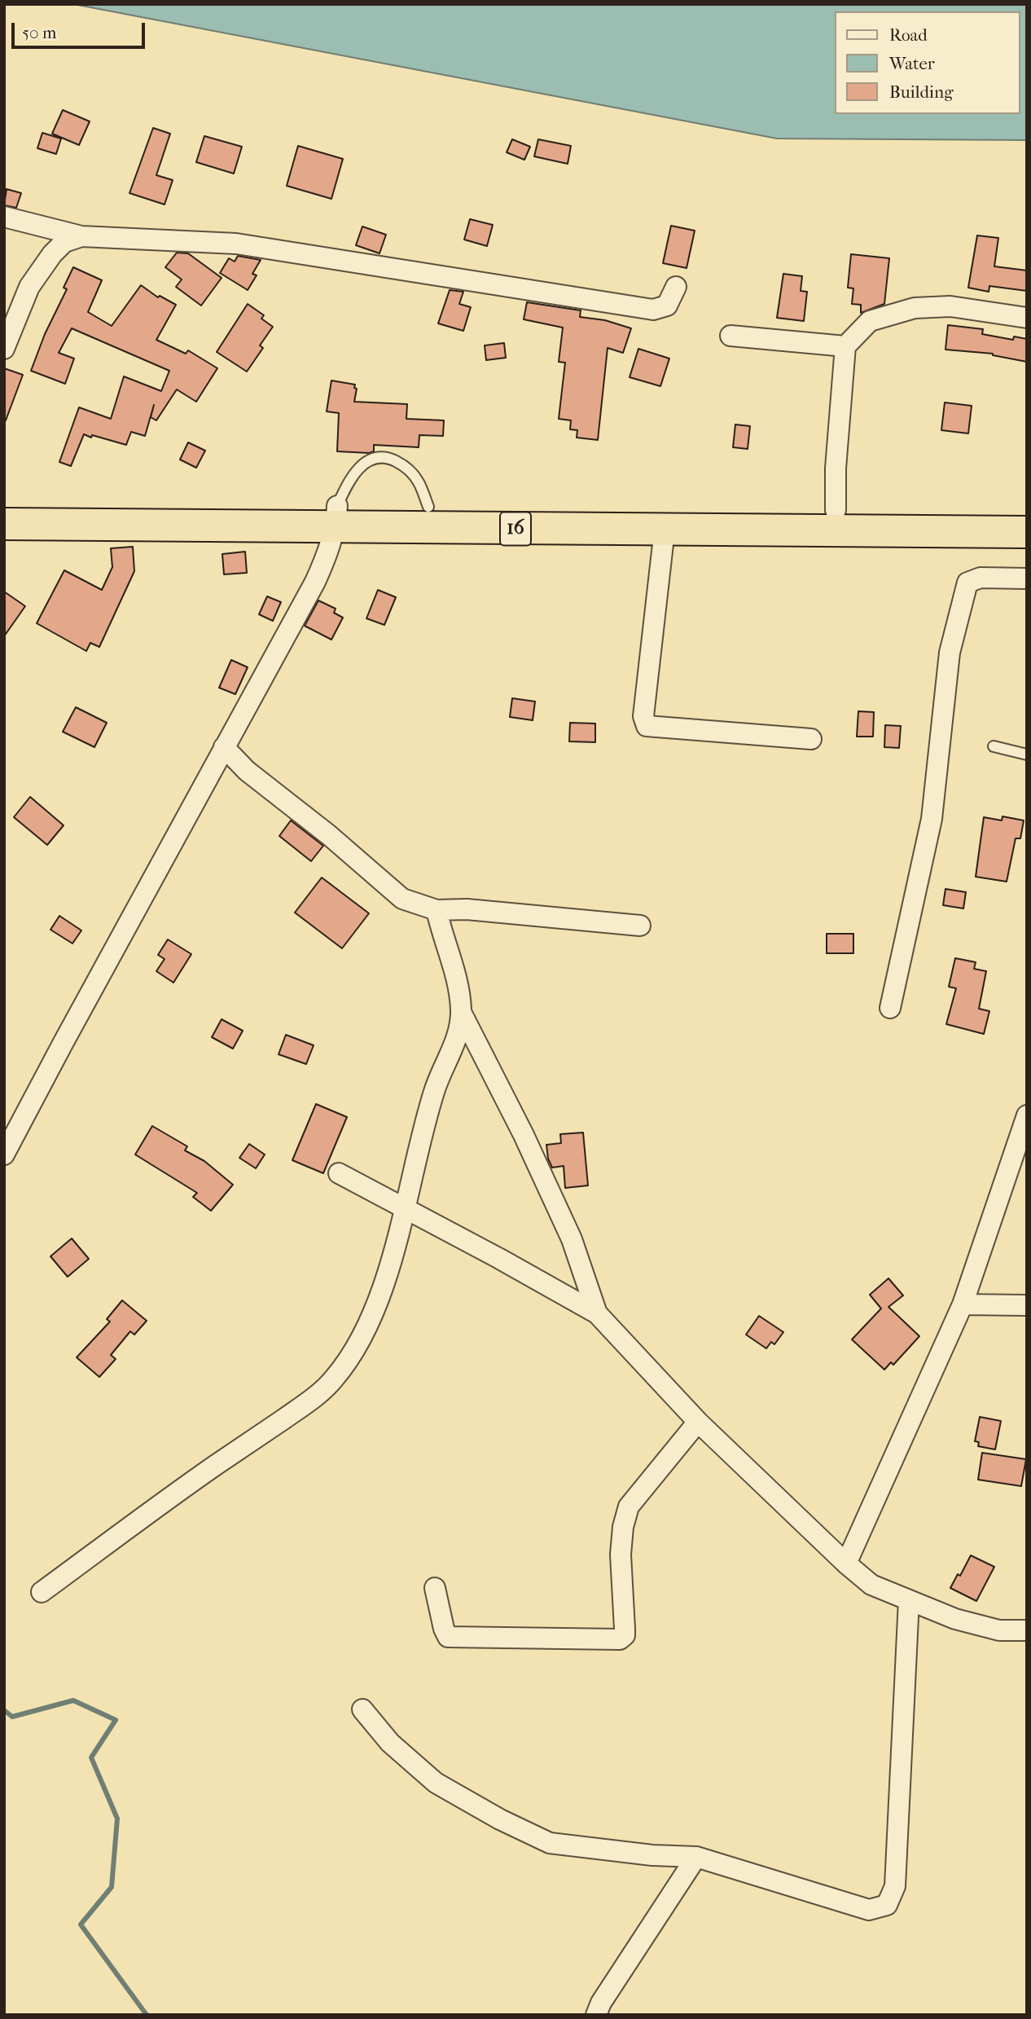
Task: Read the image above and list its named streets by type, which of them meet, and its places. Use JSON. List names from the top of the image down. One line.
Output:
{"streets":{"highway":["16"]},"legend":["Road","Water","Building"],"scale_bar":"50 m"}
